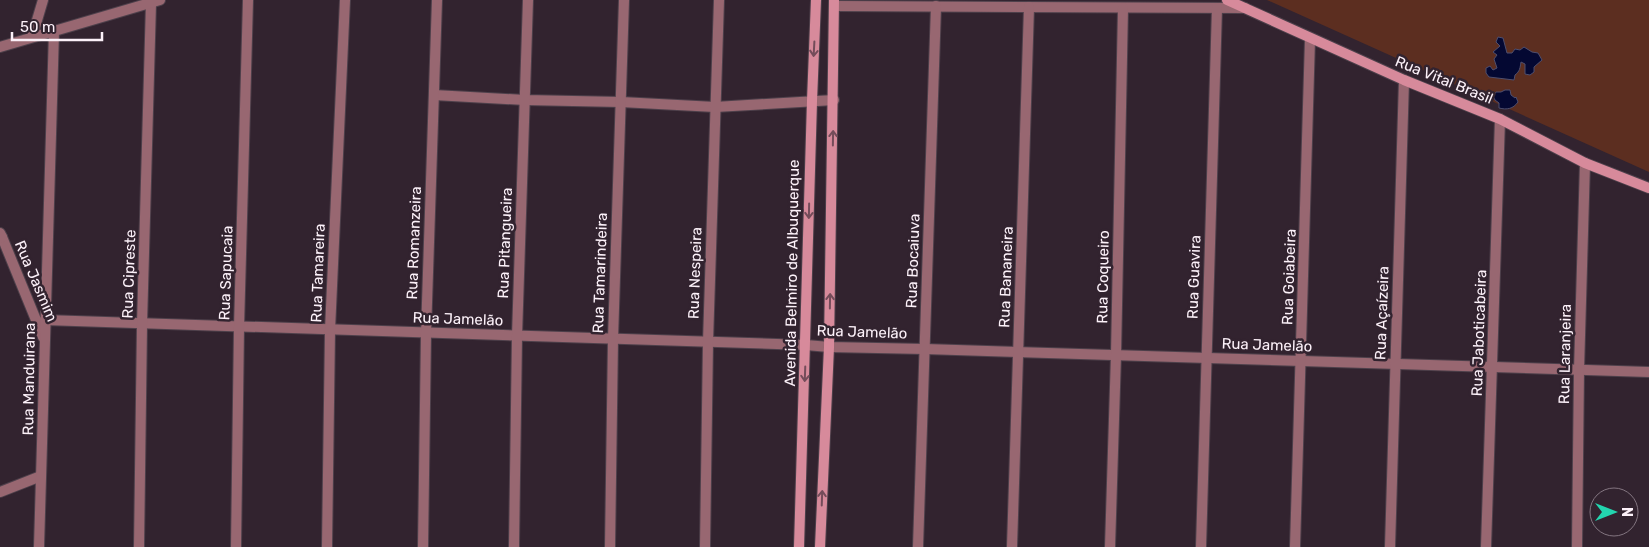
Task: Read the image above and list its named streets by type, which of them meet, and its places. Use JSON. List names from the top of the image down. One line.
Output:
{"streets":{"main road":["Rua Vital Brasil","Avenida Belmiro de Albuquerque"],"street":["Rua Romanzeira","Rua Pitangueira","Rua Bocaiuva","Rua Sapucaia","Rua Tamareira","Rua Tamarindeira","Rua Nespeira","Rua Cipreste","Rua Bananeira","Rua Coqueiro","Rua Guavira","Rua Goiabeira","Rua Jasmim","Rua Açaízeira","Rua Jamelão","Rua Jaboticabeira","Rua Laranjeira","Rua Manduirana"]},"crossings":[["Rua Vital Brasil","Rua Goiabeira"],["Rua Vital Brasil","Rua Açaízeira"],["Rua Vital Brasil","Rua Jaboticabeira"],["Rua Vital Brasil","Rua Laranjeira"],["Rua Romanzeira","Rua Jamelão"],["Rua Pitangueira","Rua Jamelão"],["Rua Bocaiuva","Rua Jamelão"],["Rua Sapucaia","Rua Jamelão"],["Rua Tamareira","Rua Jamelão"],["Rua Tamarindeira","Rua Jamelão"],["Rua Nespeira","Rua Jamelão"],["Avenida Belmiro de Albuquerque","Rua Jamelão"],["Rua Cipreste","Rua Jamelão"],["Rua Bananeira","Rua Jamelão"],["Rua Coqueiro","Rua Jamelão"],["Rua Guavira","Rua Jamelão"],["Rua Goiabeira","Rua Jamelão"],["Rua Jasmim","Rua Manduirana"],["Rua Açaízeira","Rua Jamelão"],["Rua Jamelão","Rua Jaboticabeira"],["Rua Jamelão","Rua Laranjeira"],["Rua Jamelão","Rua Manduirana"]],"scale_bar":"50 m","north":"right"}
